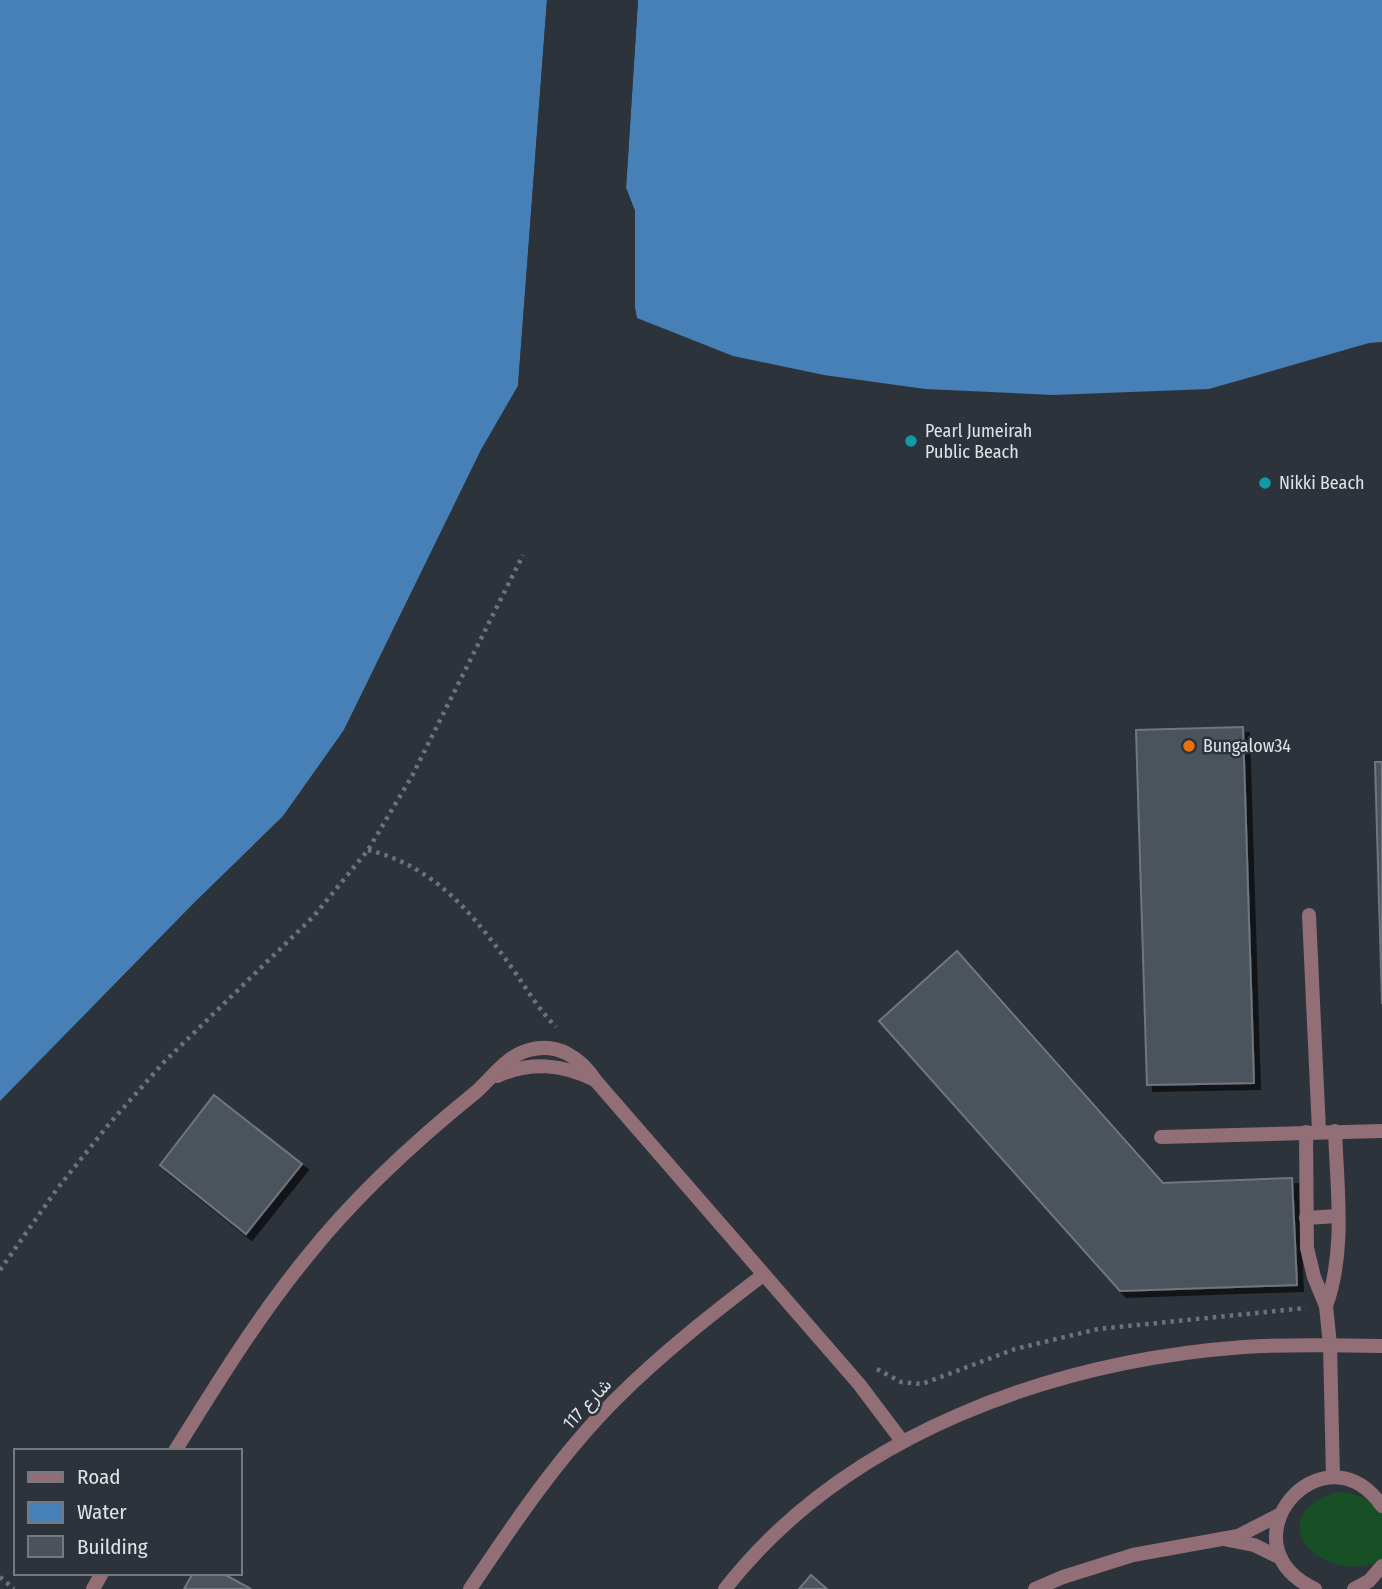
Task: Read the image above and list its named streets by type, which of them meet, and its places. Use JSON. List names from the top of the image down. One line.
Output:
{"streets":{"street":["شارع 117"]},"places":["Pearl Jumeirah Public Beach","Nikki Beach","Bungalow34"],"legend":["Road","Water","Building"]}
